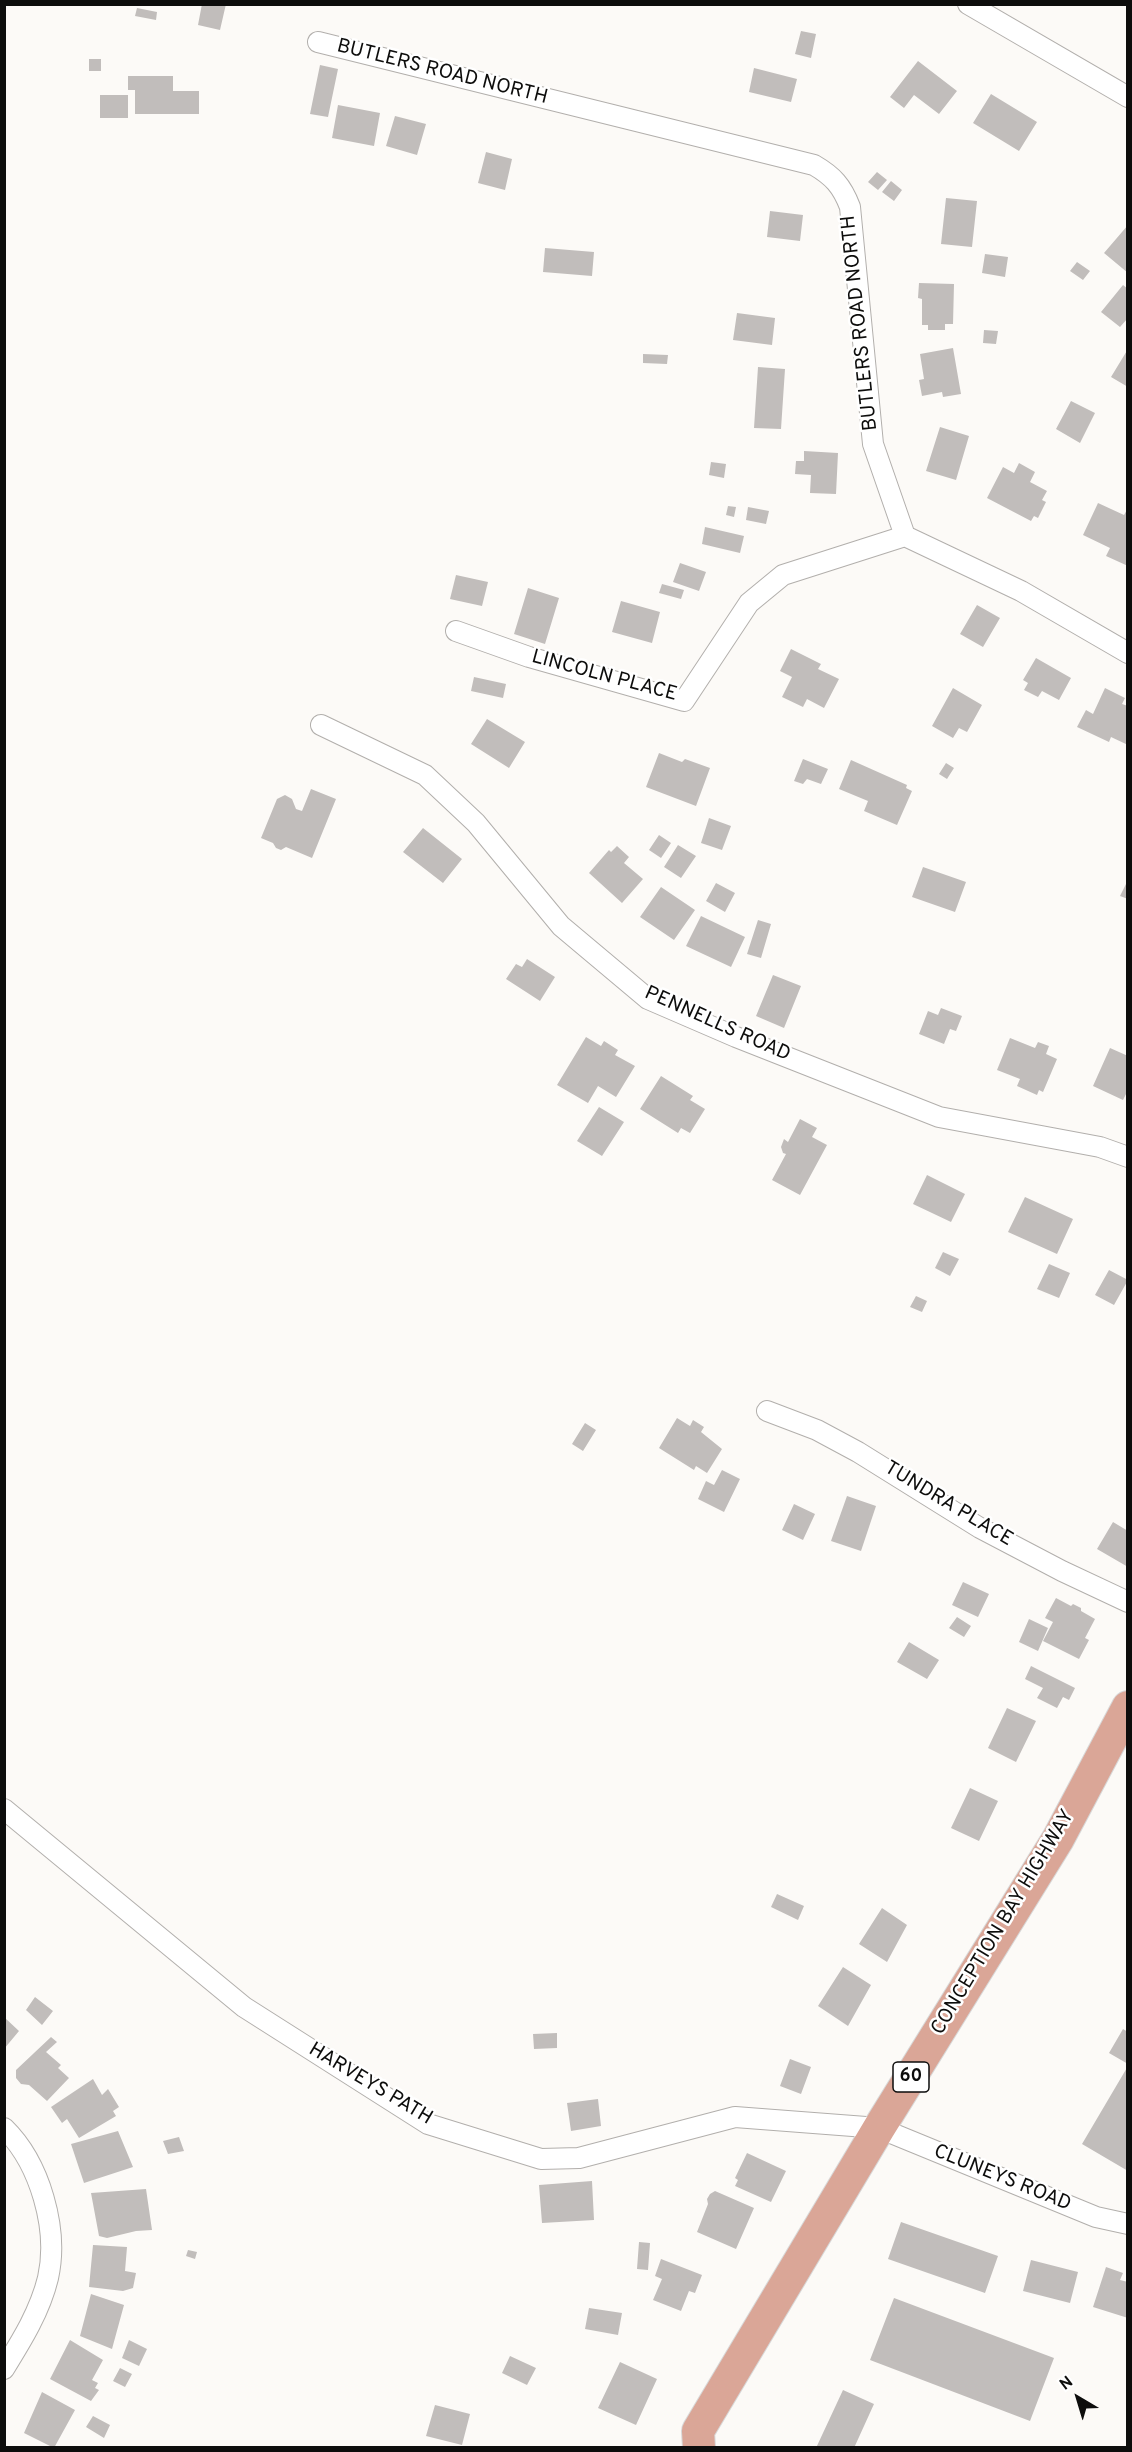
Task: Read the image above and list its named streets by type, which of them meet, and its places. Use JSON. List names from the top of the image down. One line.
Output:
{"streets":{"main road":["CONCEPTION BAY HIGHWAY","60"],"street":["BUTLERS ROAD NORTH","LINCOLN PLACE","PENNELLS ROAD","TUNDRA PLACE","HARVEYS PATH","CLUNEYS ROAD"]},"crossings":[["BUTLERS ROAD NORTH","LINCOLN PLACE"],["CONCEPTION BAY HIGHWAY","HARVEYS PATH"],["CONCEPTION BAY HIGHWAY","CLUNEYS ROAD"],["HARVEYS PATH","CLUNEYS ROAD"]],"north":"top left"}
